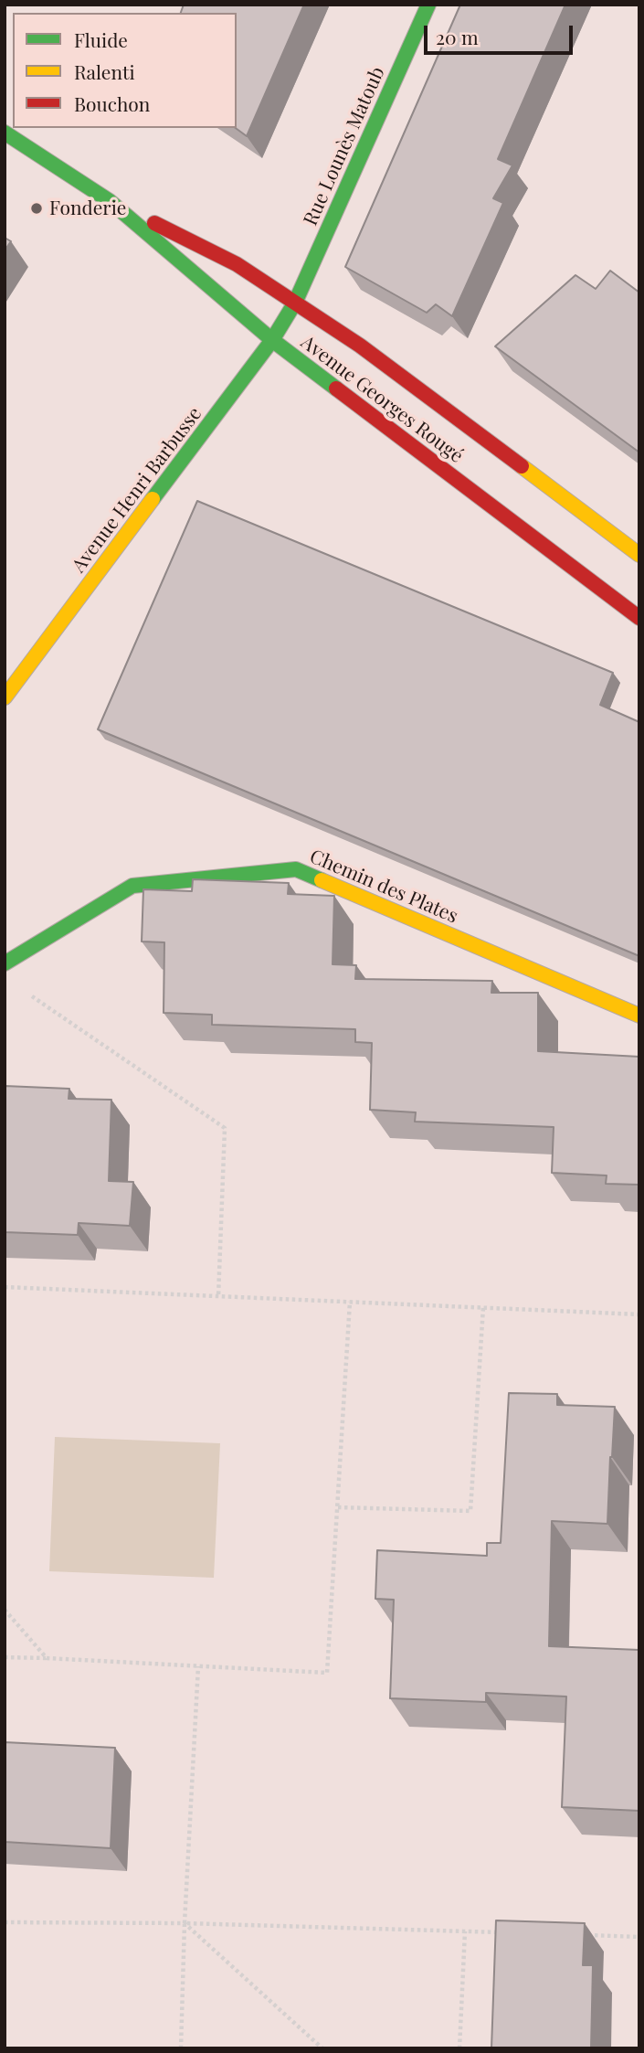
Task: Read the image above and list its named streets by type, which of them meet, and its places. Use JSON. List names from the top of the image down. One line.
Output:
{"streets":{"street":["Rue Lounès Matoub","Avenue Georges Rougé","Avenue Henri Barbusse","Chemin des Plates"]},"crossings":[["Rue Lounès Matoub","Avenue Georges Rougé"],["Rue Lounès Matoub","Avenue Henri Barbusse"],["Avenue Georges Rougé","Avenue Henri Barbusse"]],"places":["Fonderie"],"legend":["Fluide","Ralenti","Bouchon"],"scale_bar":"20 m"}
